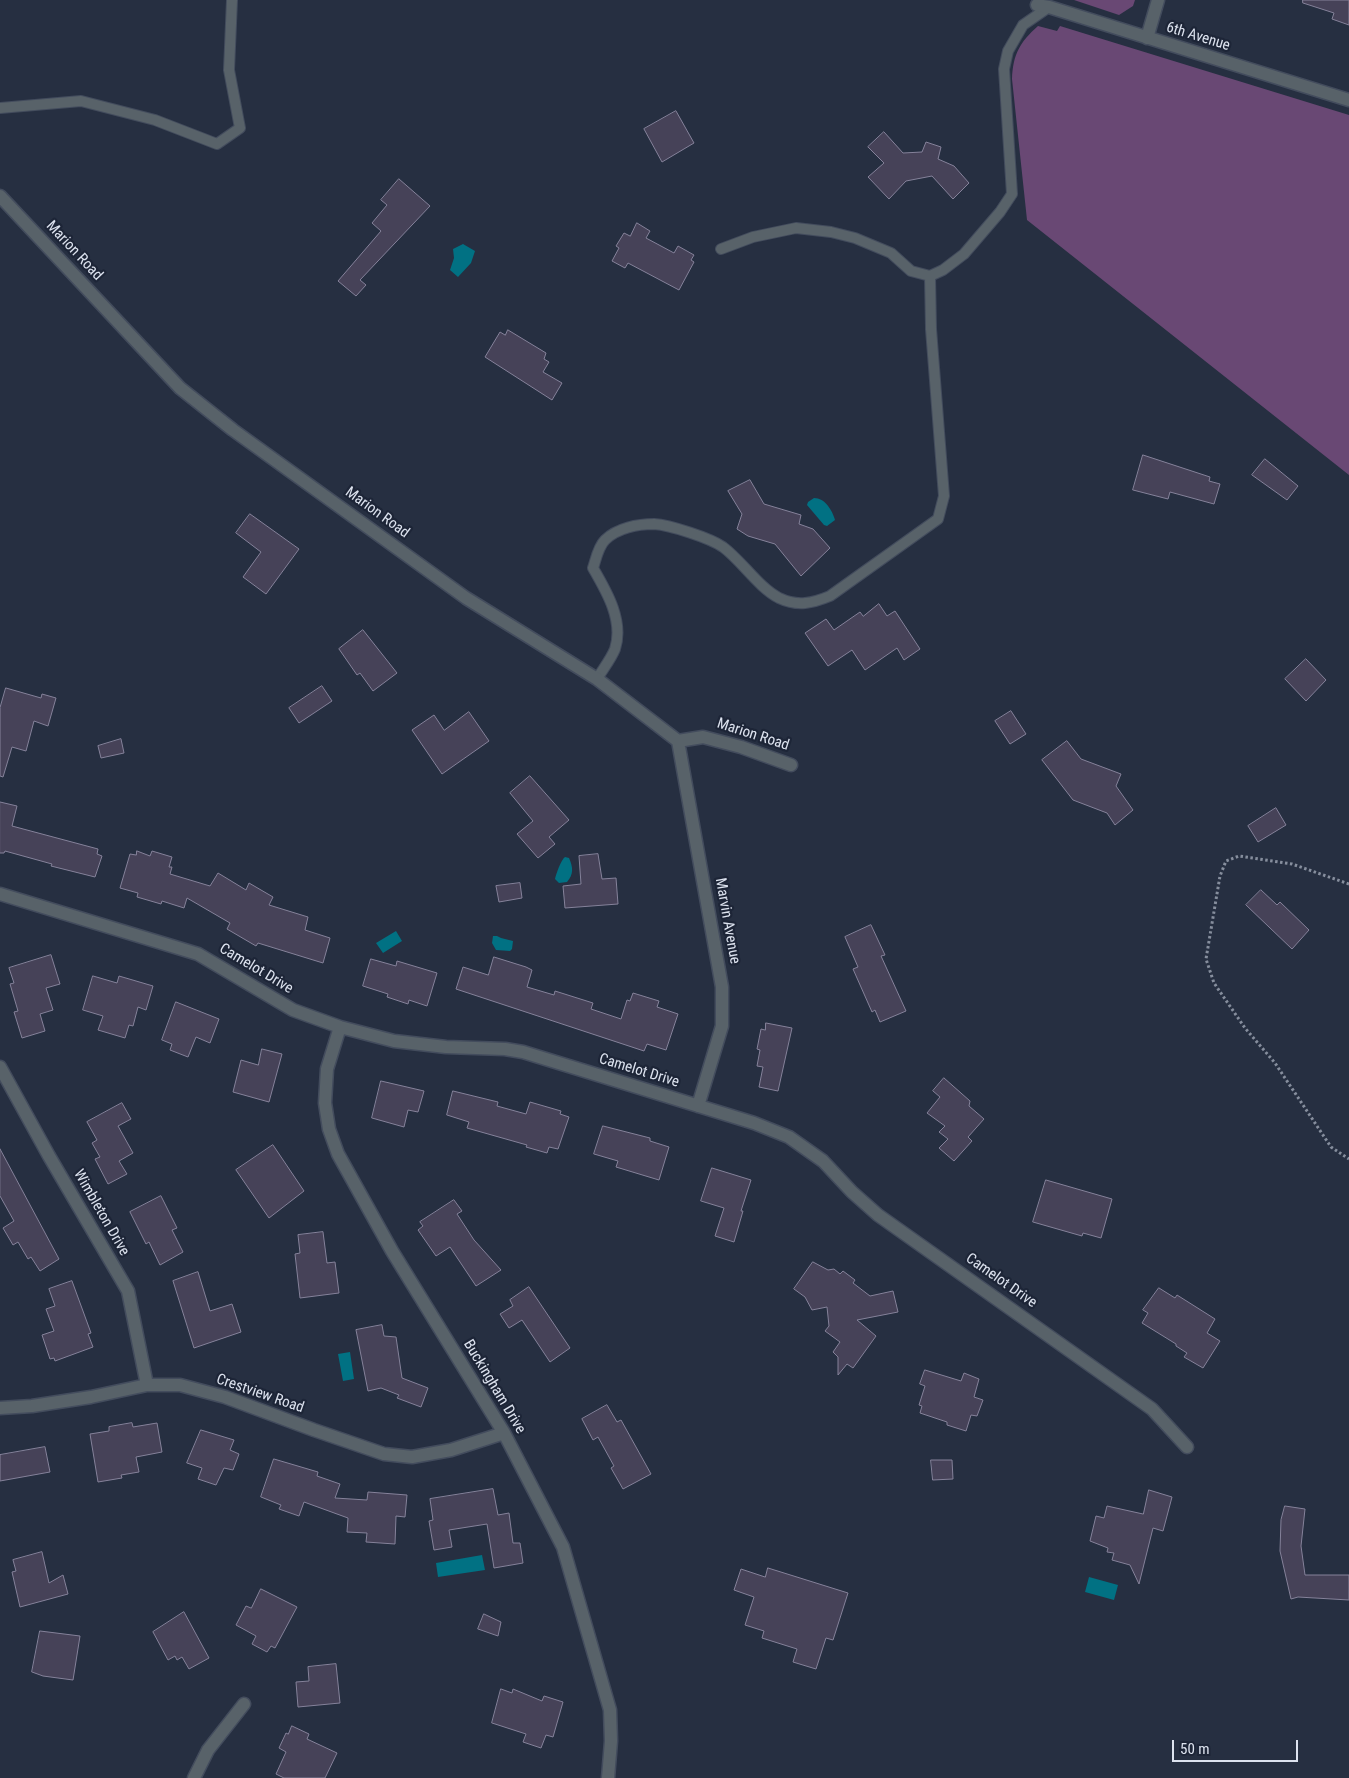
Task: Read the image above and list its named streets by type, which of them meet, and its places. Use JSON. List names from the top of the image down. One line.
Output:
{"streets":{"street":["6th Avenue","Marion Road","Marvin Avenue","Camelot Drive","Wimbleton Drive","Buckingham Drive","Crestview Road"]},"crossings":[["Marion Road","Marvin Avenue"],["Marvin Avenue","Camelot Drive"],["Camelot Drive","Buckingham Drive"],["Wimbleton Drive","Crestview Road"],["Buckingham Drive","Crestview Road"]],"scale_bar":"50 m"}
